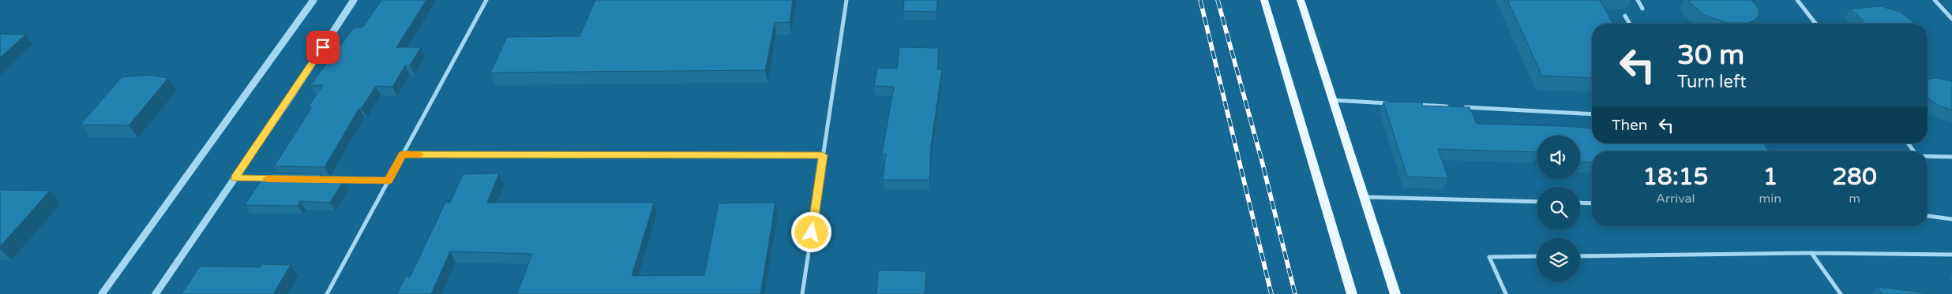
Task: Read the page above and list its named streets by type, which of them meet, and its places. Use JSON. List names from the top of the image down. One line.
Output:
{"page":{"turn":["30 m","Turn left"],"then":"Then","eta":["18:15","Arrival","1","min","280","m"]}}
